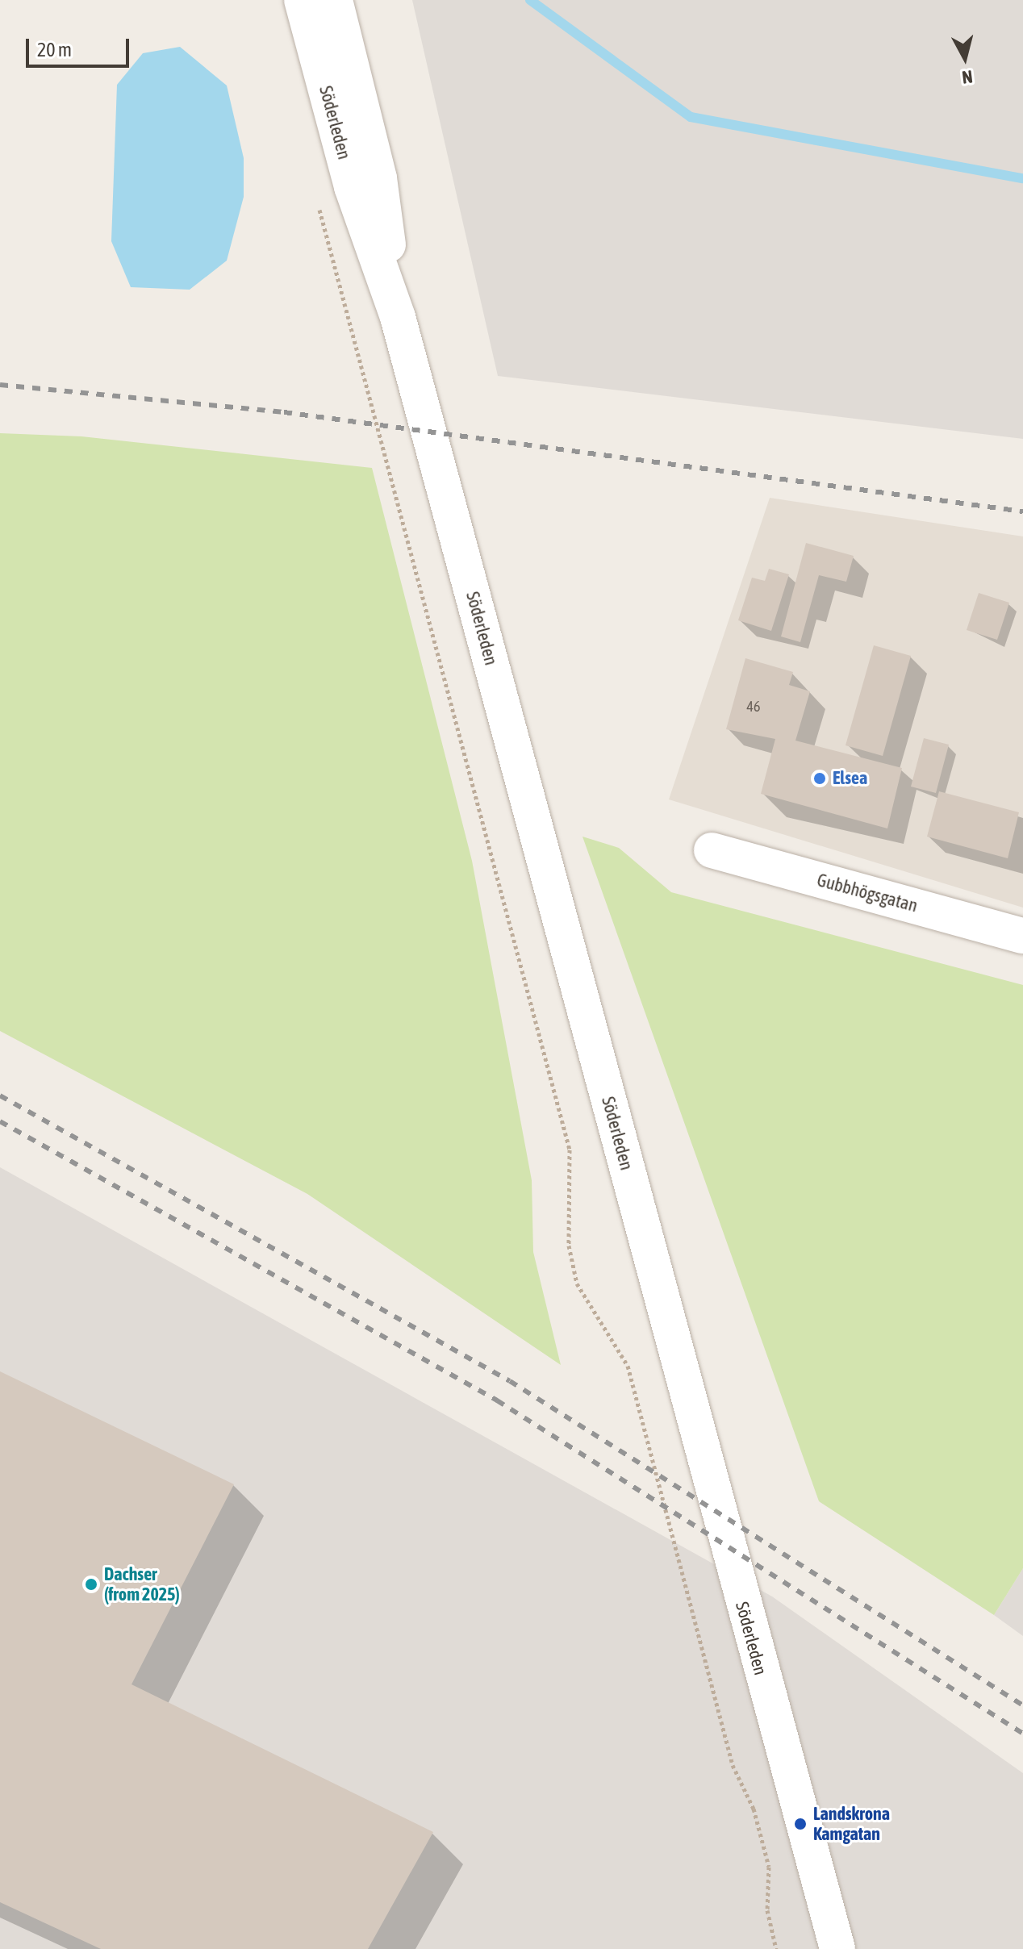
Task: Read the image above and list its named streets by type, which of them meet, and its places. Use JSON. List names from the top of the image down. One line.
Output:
{"streets":{"street":["Söderleden","Gubbhögsgatan"]},"places":["Elsea","Dachser (from 2025)","Landskrona Kamgatan"],"house_numbers":["46"],"scale_bar":"20 m","north":"bottom"}
